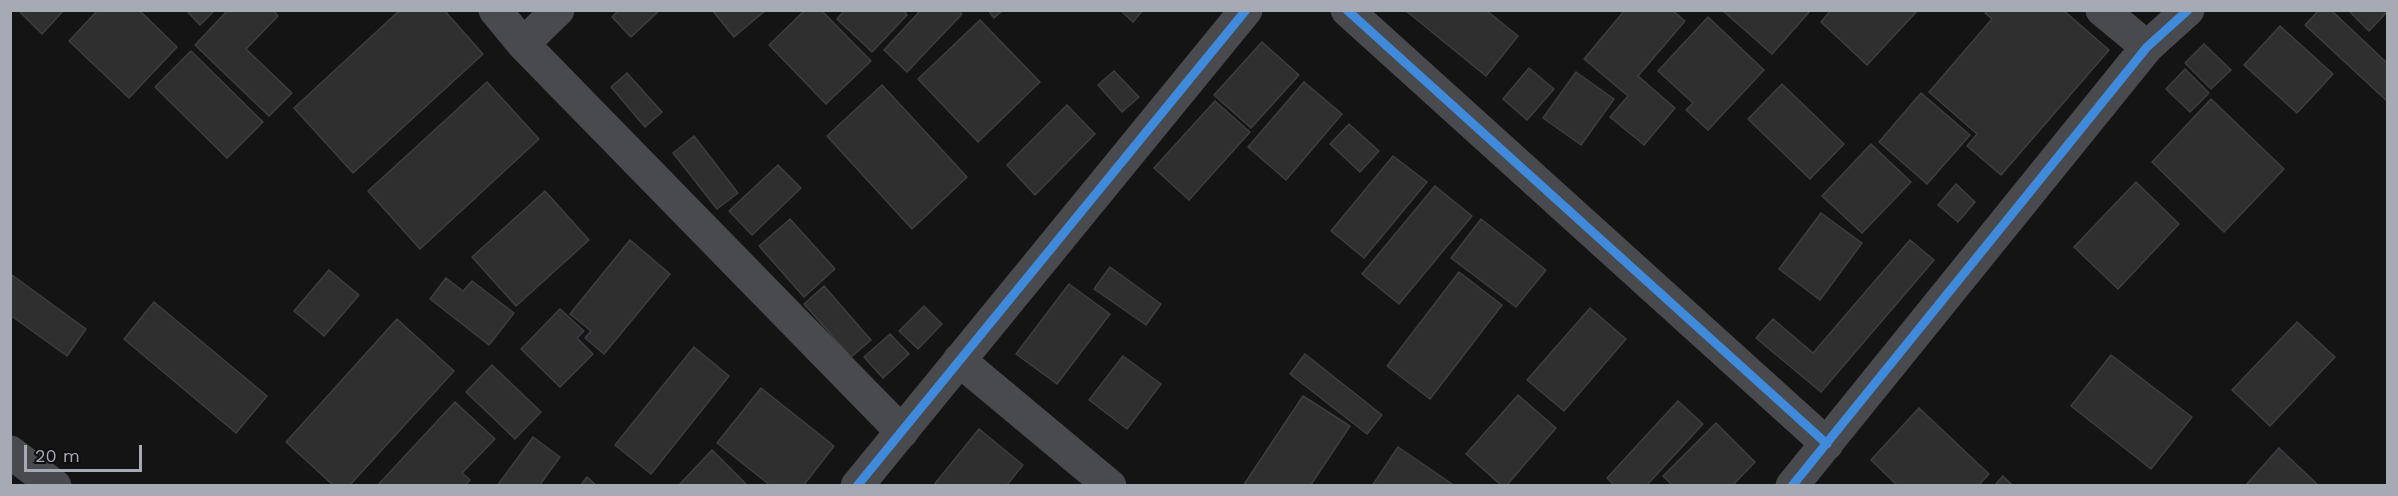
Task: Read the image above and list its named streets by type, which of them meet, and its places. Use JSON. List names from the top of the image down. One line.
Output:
{"scale_bar":"20 m"}
